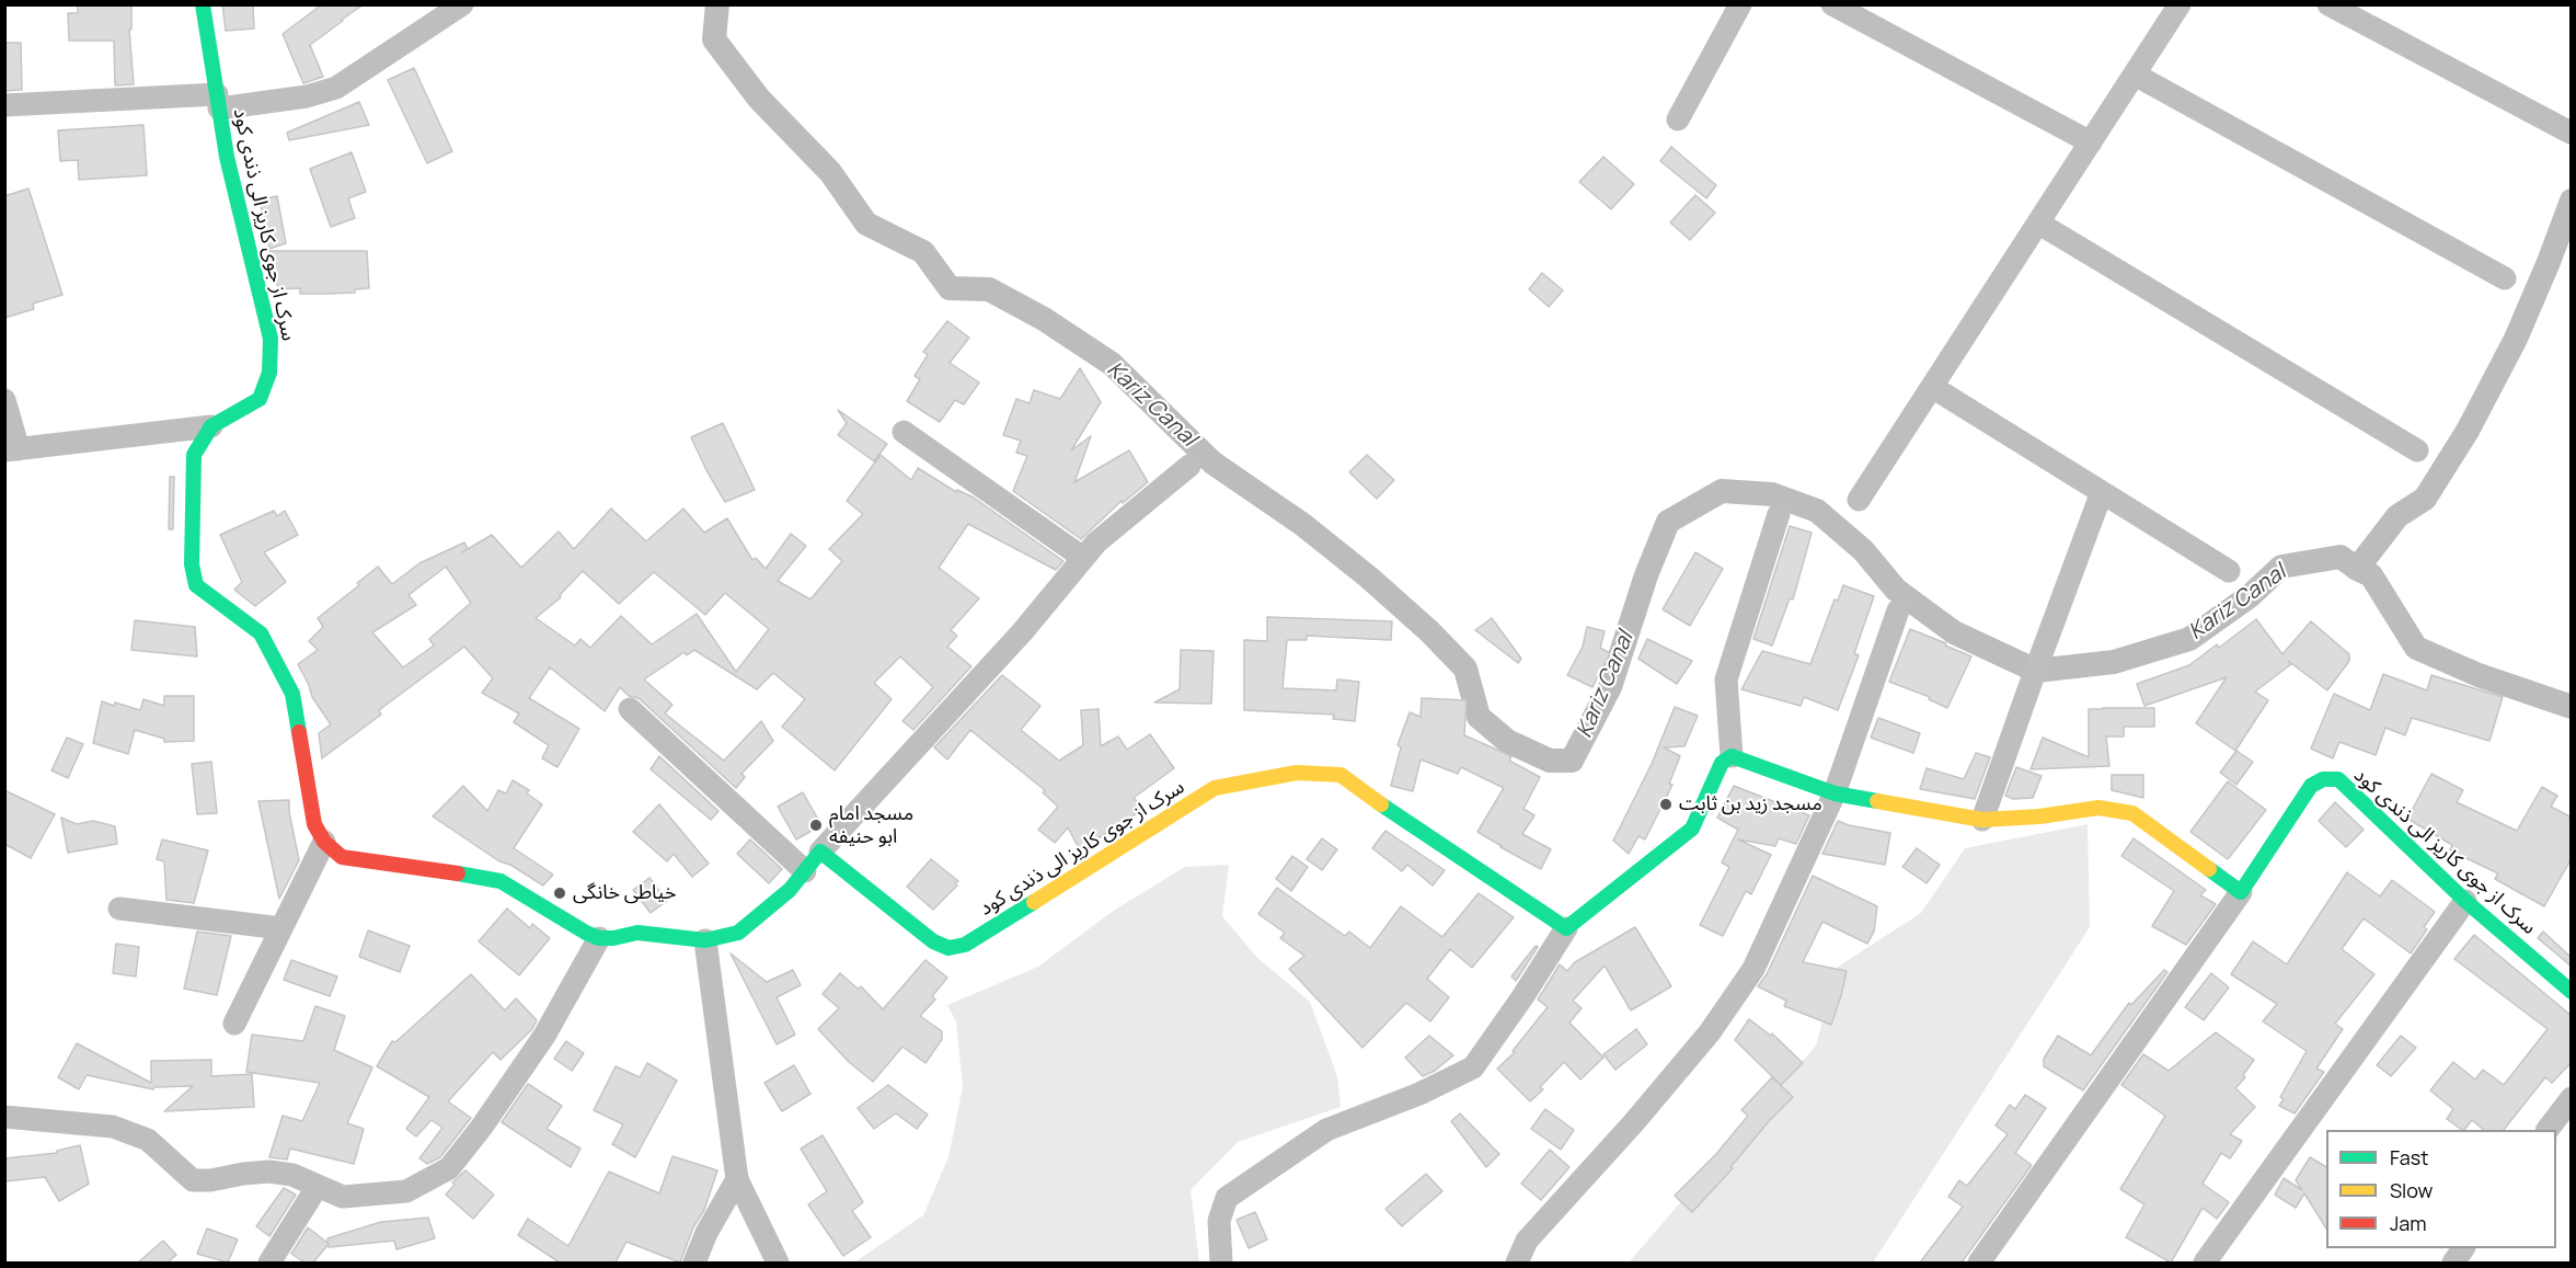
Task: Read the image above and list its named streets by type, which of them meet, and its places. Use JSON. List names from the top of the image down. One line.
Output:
{"streets":{"street":["سرک از جوی کاریز الی ذندی کود"]},"water":["Kariz Canal"],"places":["مسجد زید بن ثابت","مسجد امام ابو حنیفه","خیاطی خانگی"],"legend":["Fast","Slow","Jam"]}
